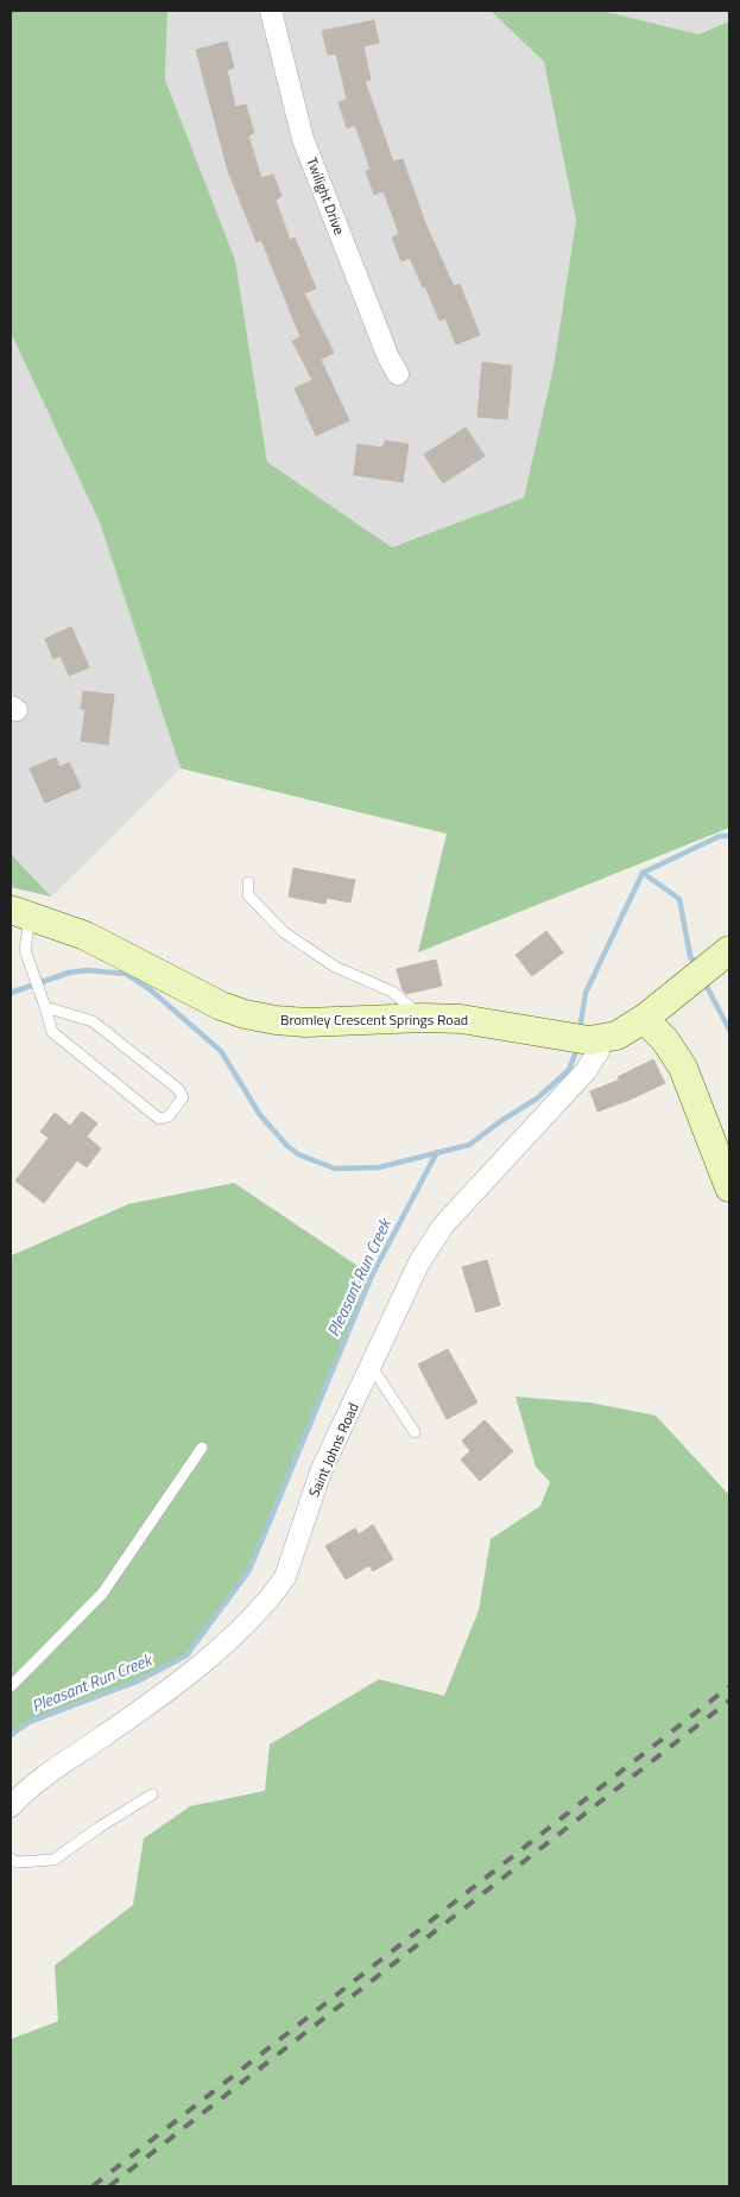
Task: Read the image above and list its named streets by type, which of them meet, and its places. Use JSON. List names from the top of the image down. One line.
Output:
{"streets":{"street":["Twilight Drive","Bromley Crescent Springs Road","Saint Johns Road"]},"crossings":[["Bromley Crescent Springs Road","Saint Johns Road"]],"water":["Pleasant Run Creek"]}
